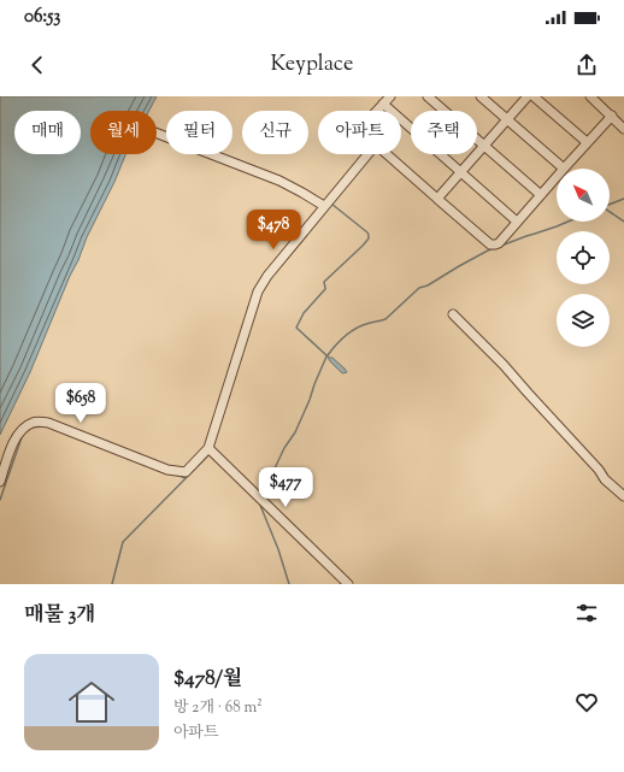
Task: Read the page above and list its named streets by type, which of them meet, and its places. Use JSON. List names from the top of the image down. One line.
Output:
{"north":"top left","page":{"status":"06:53","header":"Keyplace","chip":["매매","월세","필터","신규","아파트","주택"],"price":["$478","$658","$477"],"heading":"매물 3개","list":[{"name":"$478/월","note":"방 2개 · 68 m² · 아파트"}]}}
